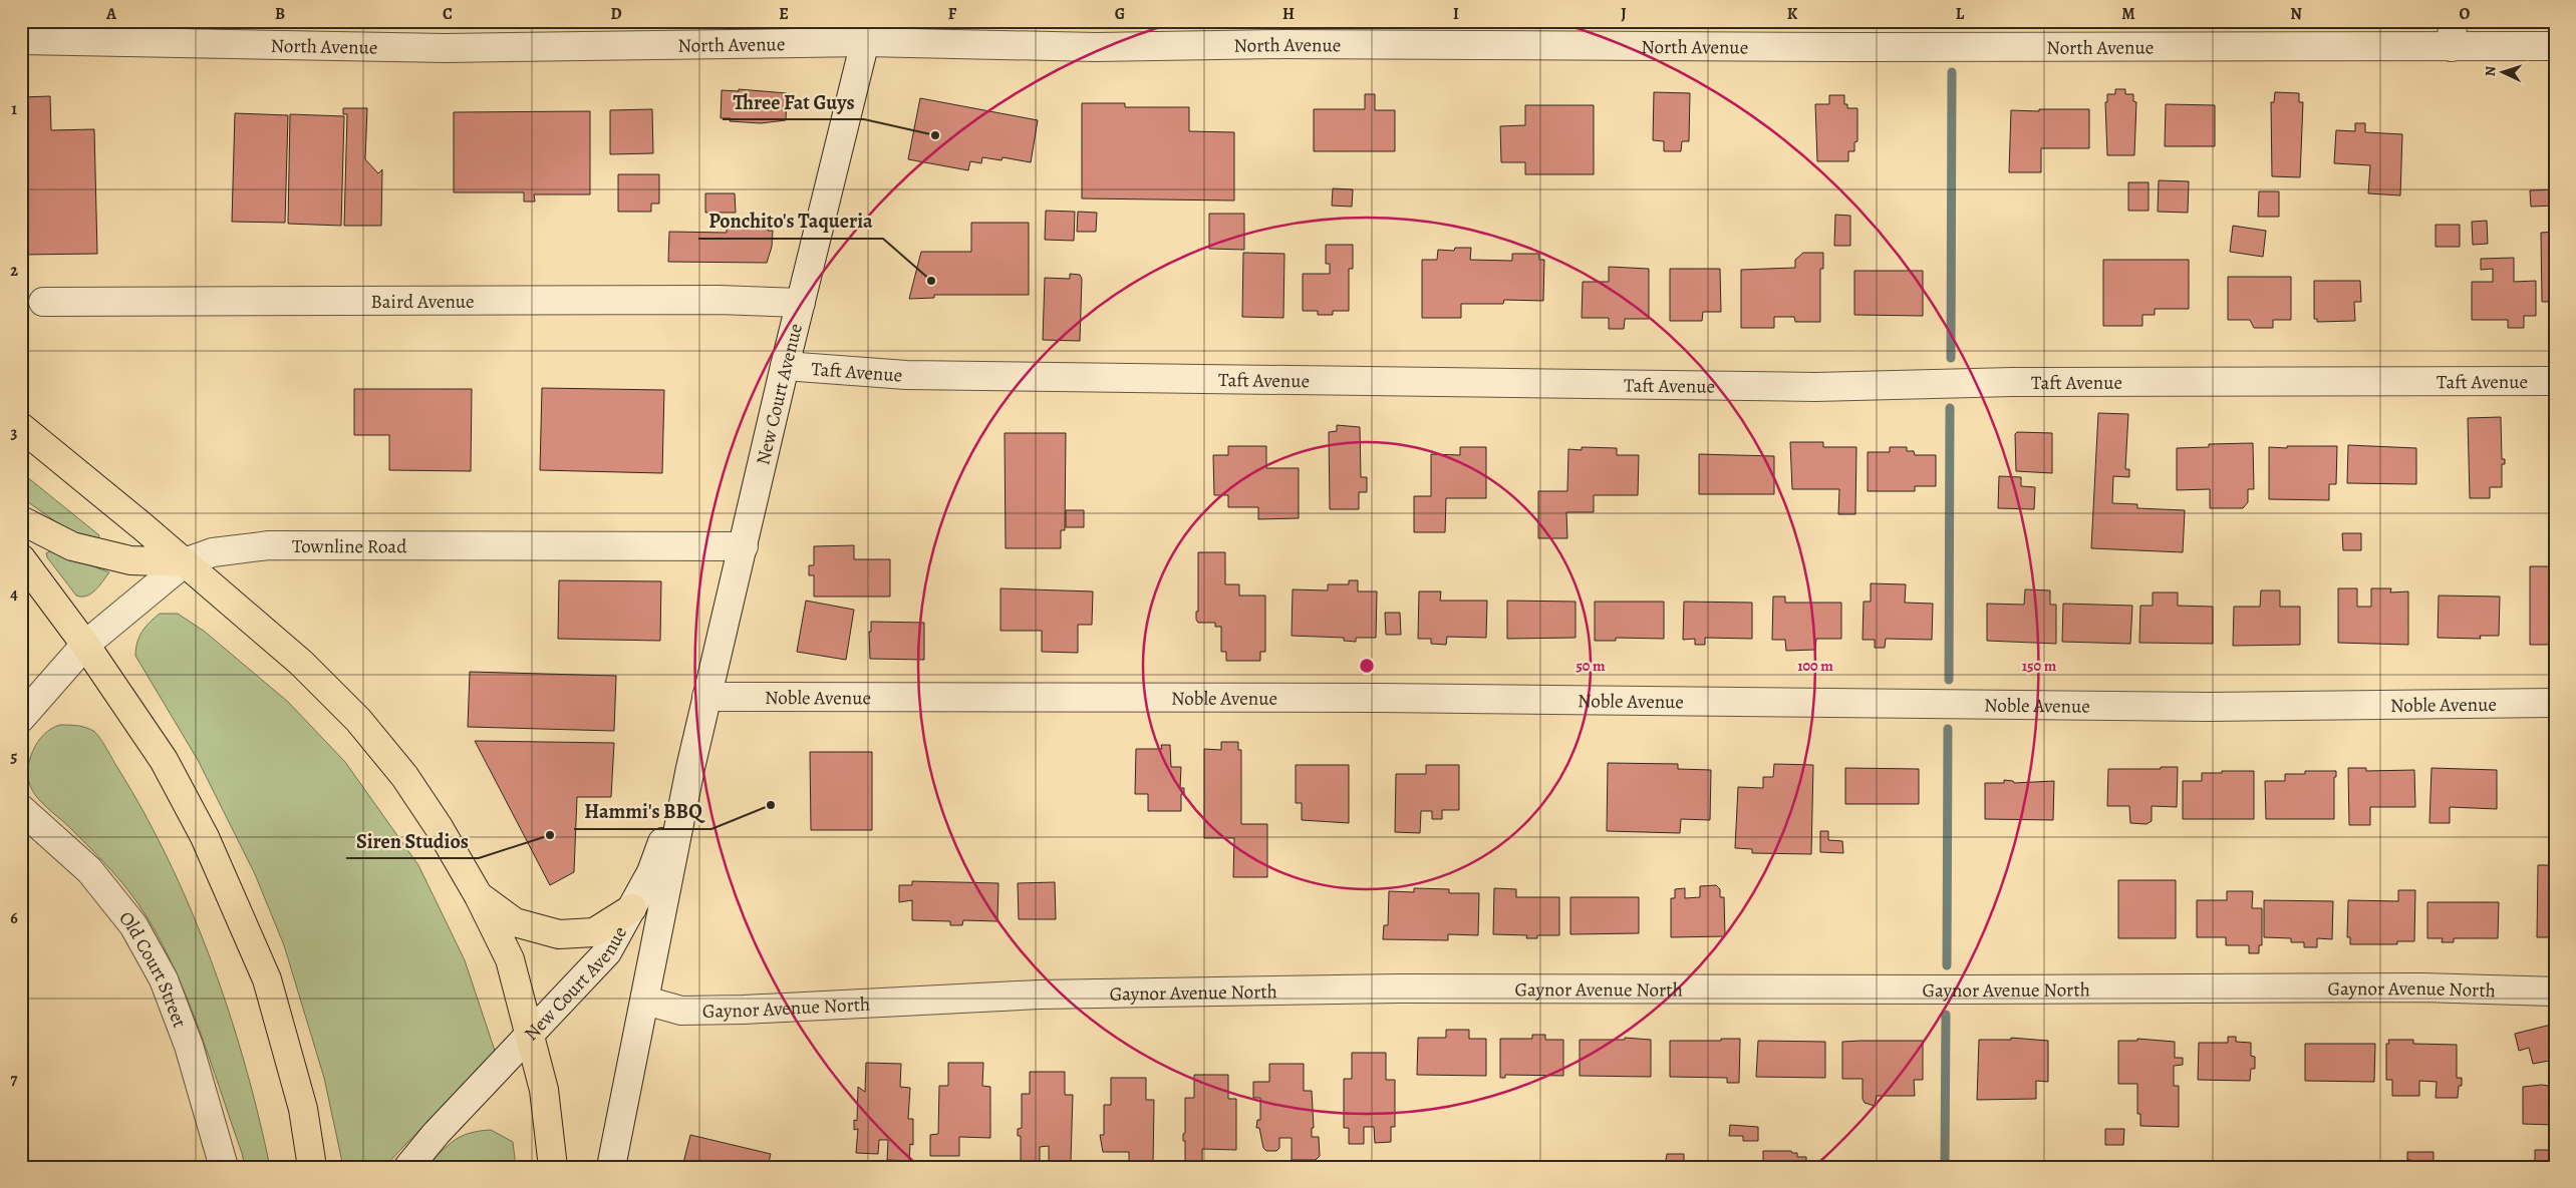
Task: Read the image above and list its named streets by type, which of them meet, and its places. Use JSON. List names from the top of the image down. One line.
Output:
{"streets":{"street":["North Avenue","Baird Avenue","Taft Avenue","New Court Avenue","Townline Road","Noble Avenue","Old Court Street","Gaynor Avenue North"]},"crossings":[["North Avenue","New Court Avenue"],["Baird Avenue","New Court Avenue"],["Taft Avenue","New Court Avenue"],["New Court Avenue","Townline Road"],["New Court Avenue","Noble Avenue"],["New Court Avenue","Gaynor Avenue North"]],"places":["Three Fat Guys","Ponchito's Taqueria","Hammi's BBQ","Siren Studios"],"north":"left","grid":{"columns":["A","B","C","D","E","F","G","H","I","J","K","L","M","N","O"],"rows":["1","2","3","4","5","6","7"]},"rings":["50 m","100 m","150 m"]}
